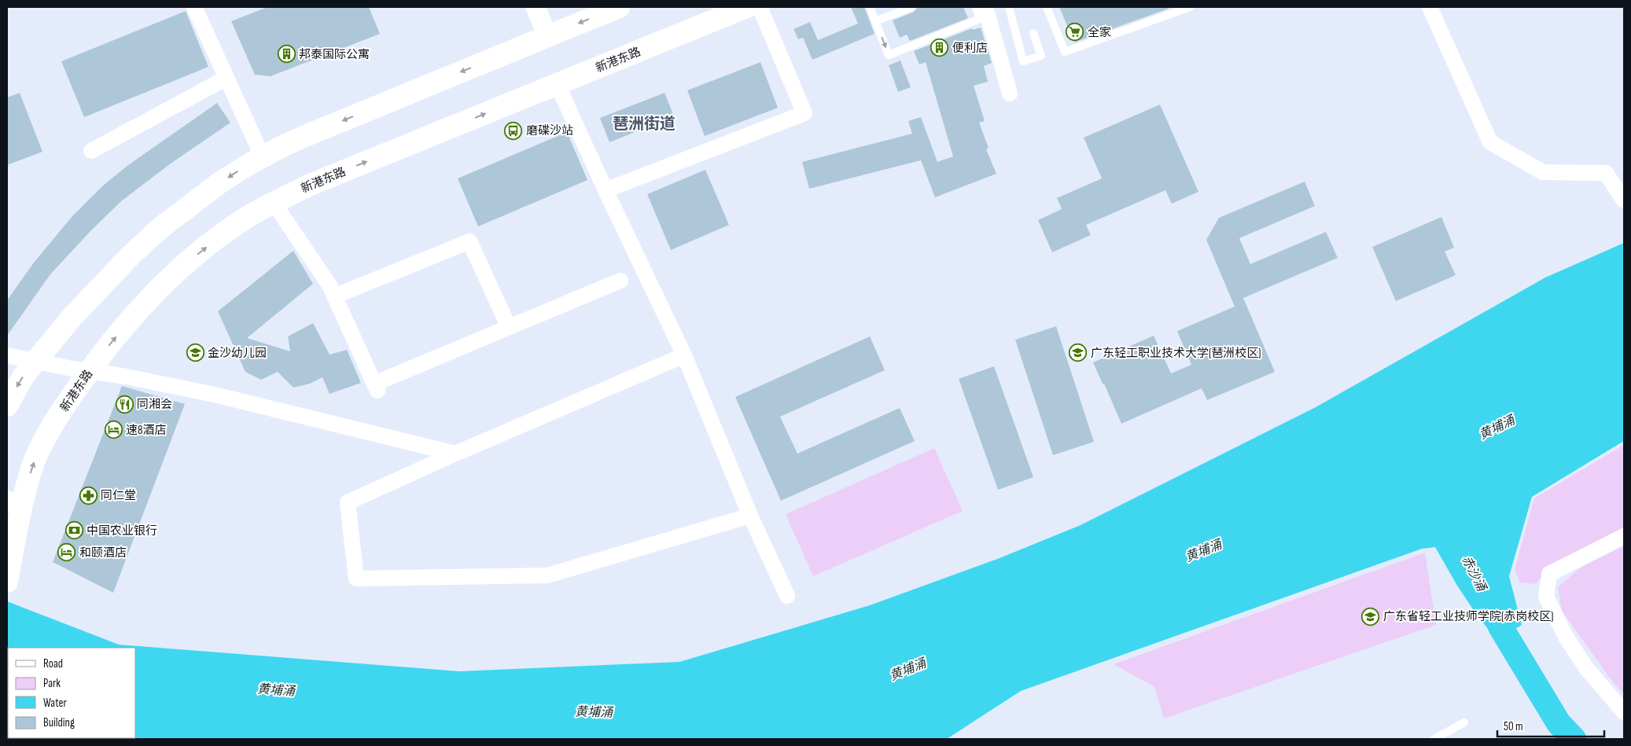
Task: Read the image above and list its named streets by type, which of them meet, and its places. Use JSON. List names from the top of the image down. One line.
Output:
{"streets":{"main road":["新港东路"]},"districts":["琶洲街道"],"water":["黄埔涌","赤沙涌"],"places":{"supermarket":["全家"],"building":["便利店","邦泰国际公寓"],"bus stop":["磨碟沙站"],"school or university":["金沙幼儿园","广东轻工职业技术大学(琶洲校区)","广东省轻工业技师学院(赤岗校区)"],"restaurant":["同湘会"],"hotel":["速8酒店","和颐酒店"],"pharmacy":["同仁堂"],"bank":["中国农业银行"]},"legend":["Road","Park","Water","Building"],"scale_bar":"50 m"}
